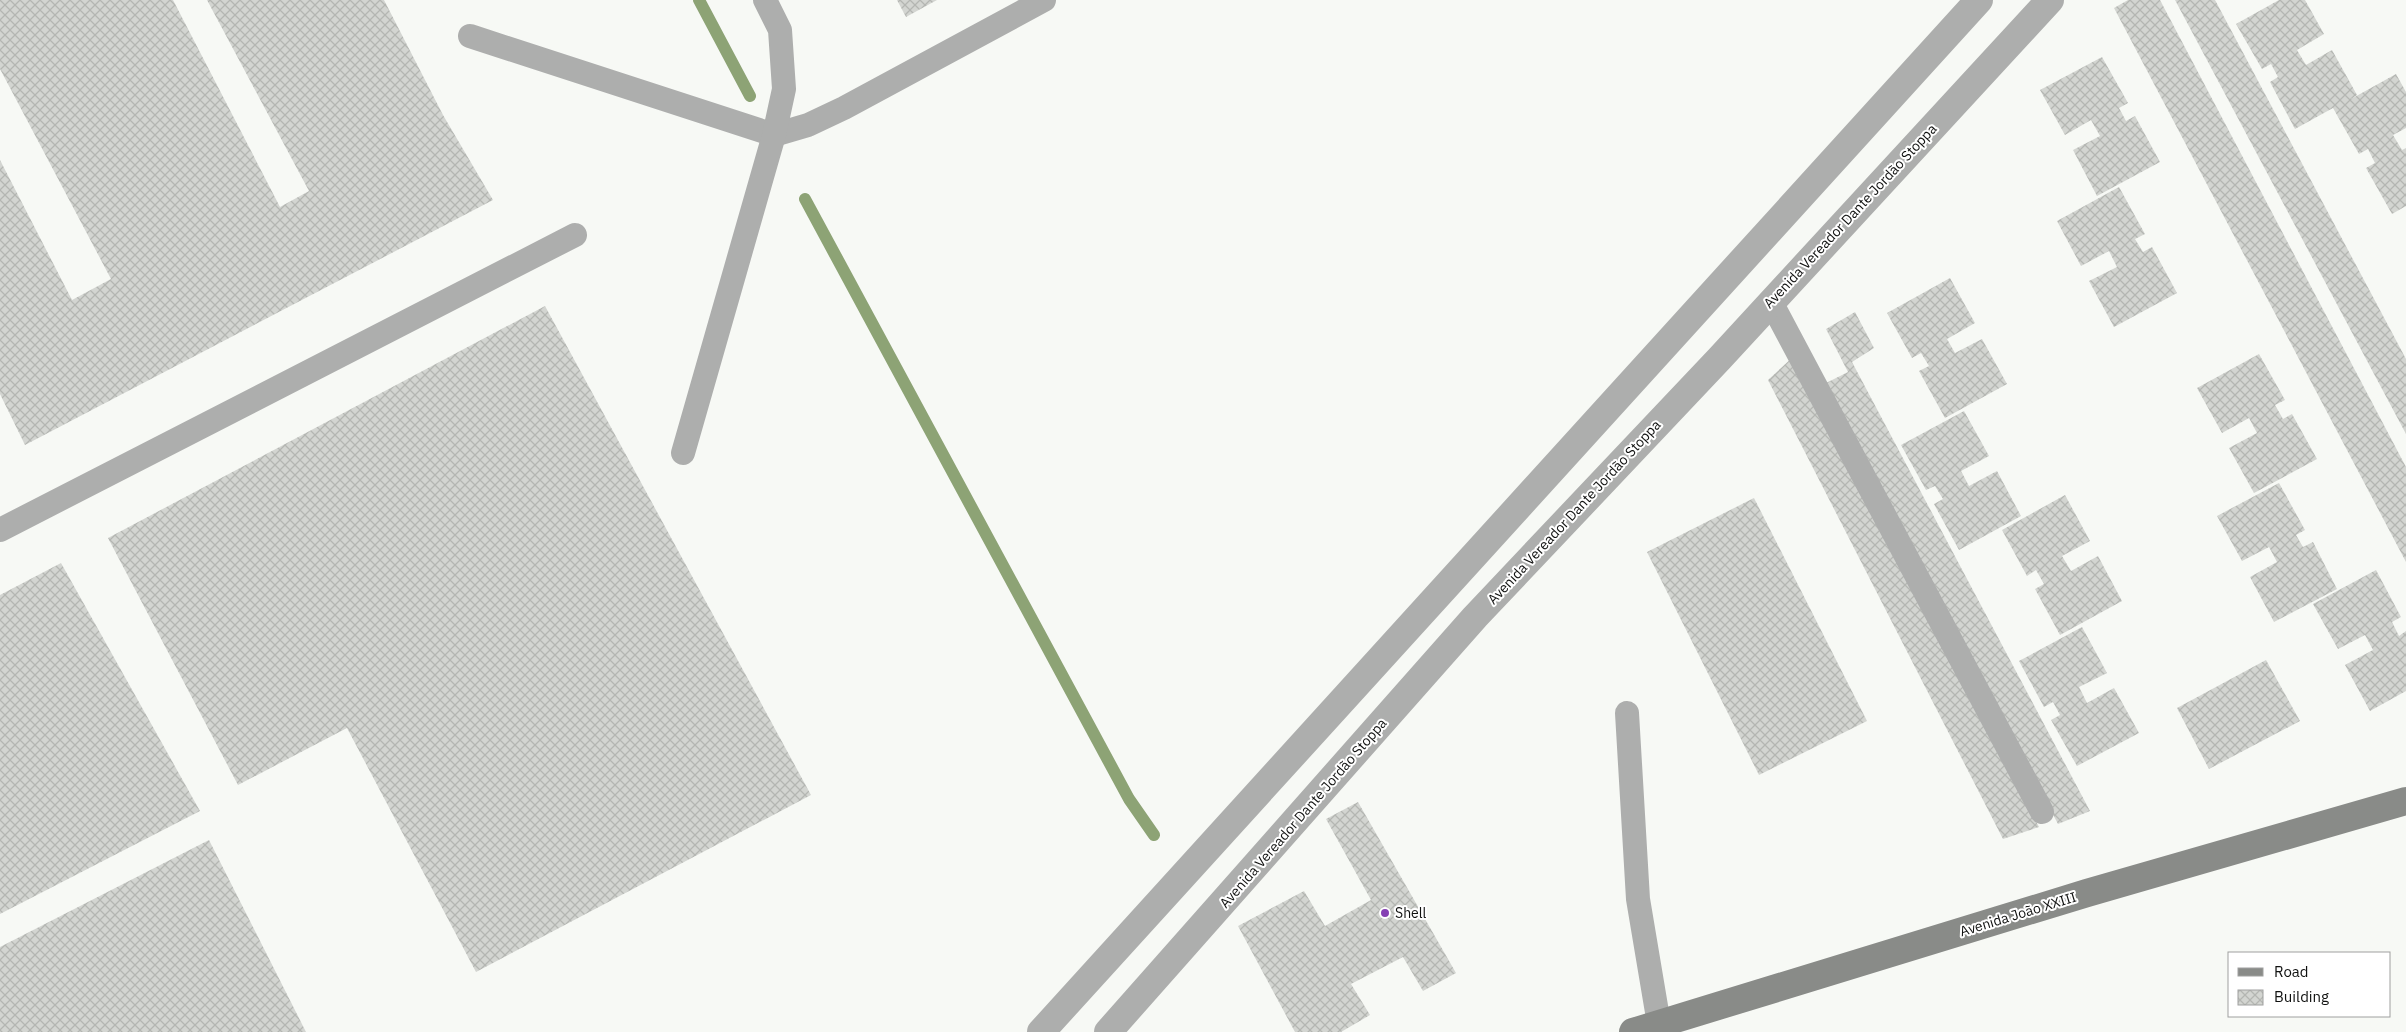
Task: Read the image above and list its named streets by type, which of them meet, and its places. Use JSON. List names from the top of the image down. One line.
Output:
{"streets":{"main road":["Avenida João XXIII"],"street":["Avenida Vereador Dante Jordão Stoppa"]},"places":["Shell"],"legend":["Road","Building"]}
